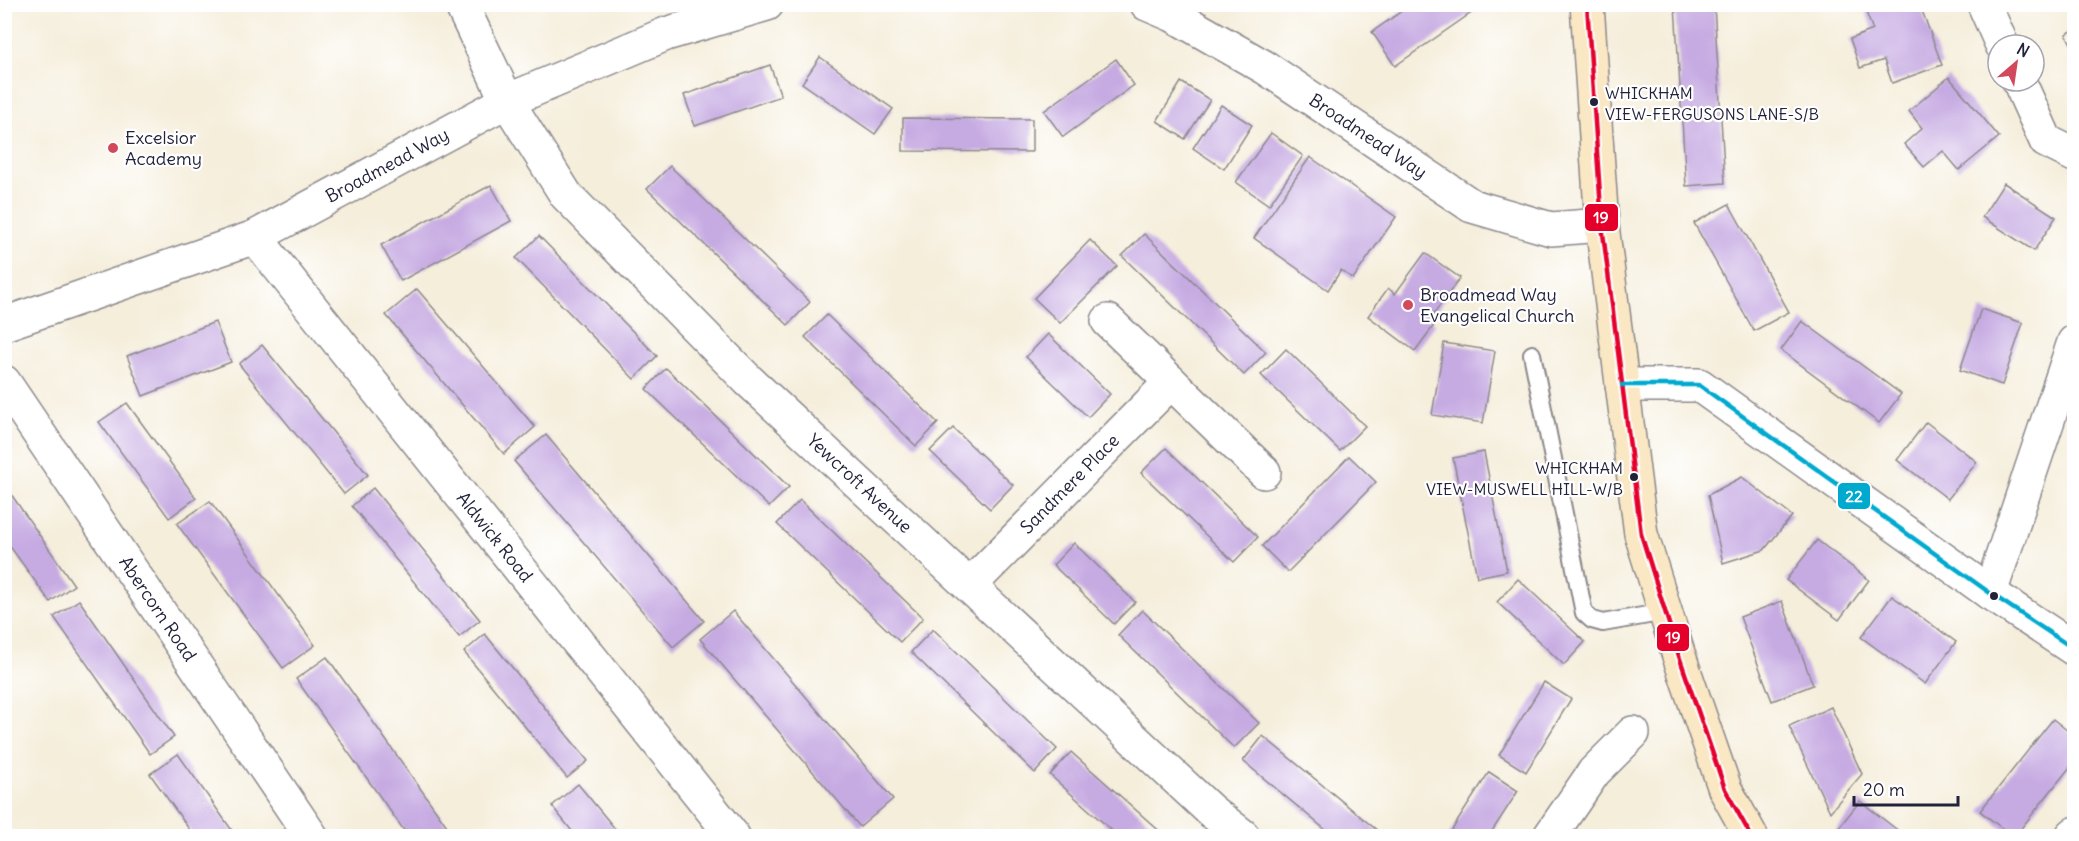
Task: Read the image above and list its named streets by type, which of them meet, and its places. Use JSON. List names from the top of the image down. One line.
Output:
{"streets":{"street":["Broadmead Way","Yewcroft Avenue","Sandmere Place","Aldwick Road","Abercorn Road"]},"crossings":[["Broadmead Way","Yewcroft Avenue"],["Broadmead Way","Aldwick Road"],["Yewcroft Avenue","Sandmere Place"]],"places":["WHICKHAM VIEW-FERGUSONS LANE-S/B","Excelsior Academy","Broadmead Way Evangelical Church","WHICKHAM VIEW-MUSWELL HILL-W/B"],"lines":["transit line 19","transit line 22"],"scale_bar":"20 m","north":"top right"}
